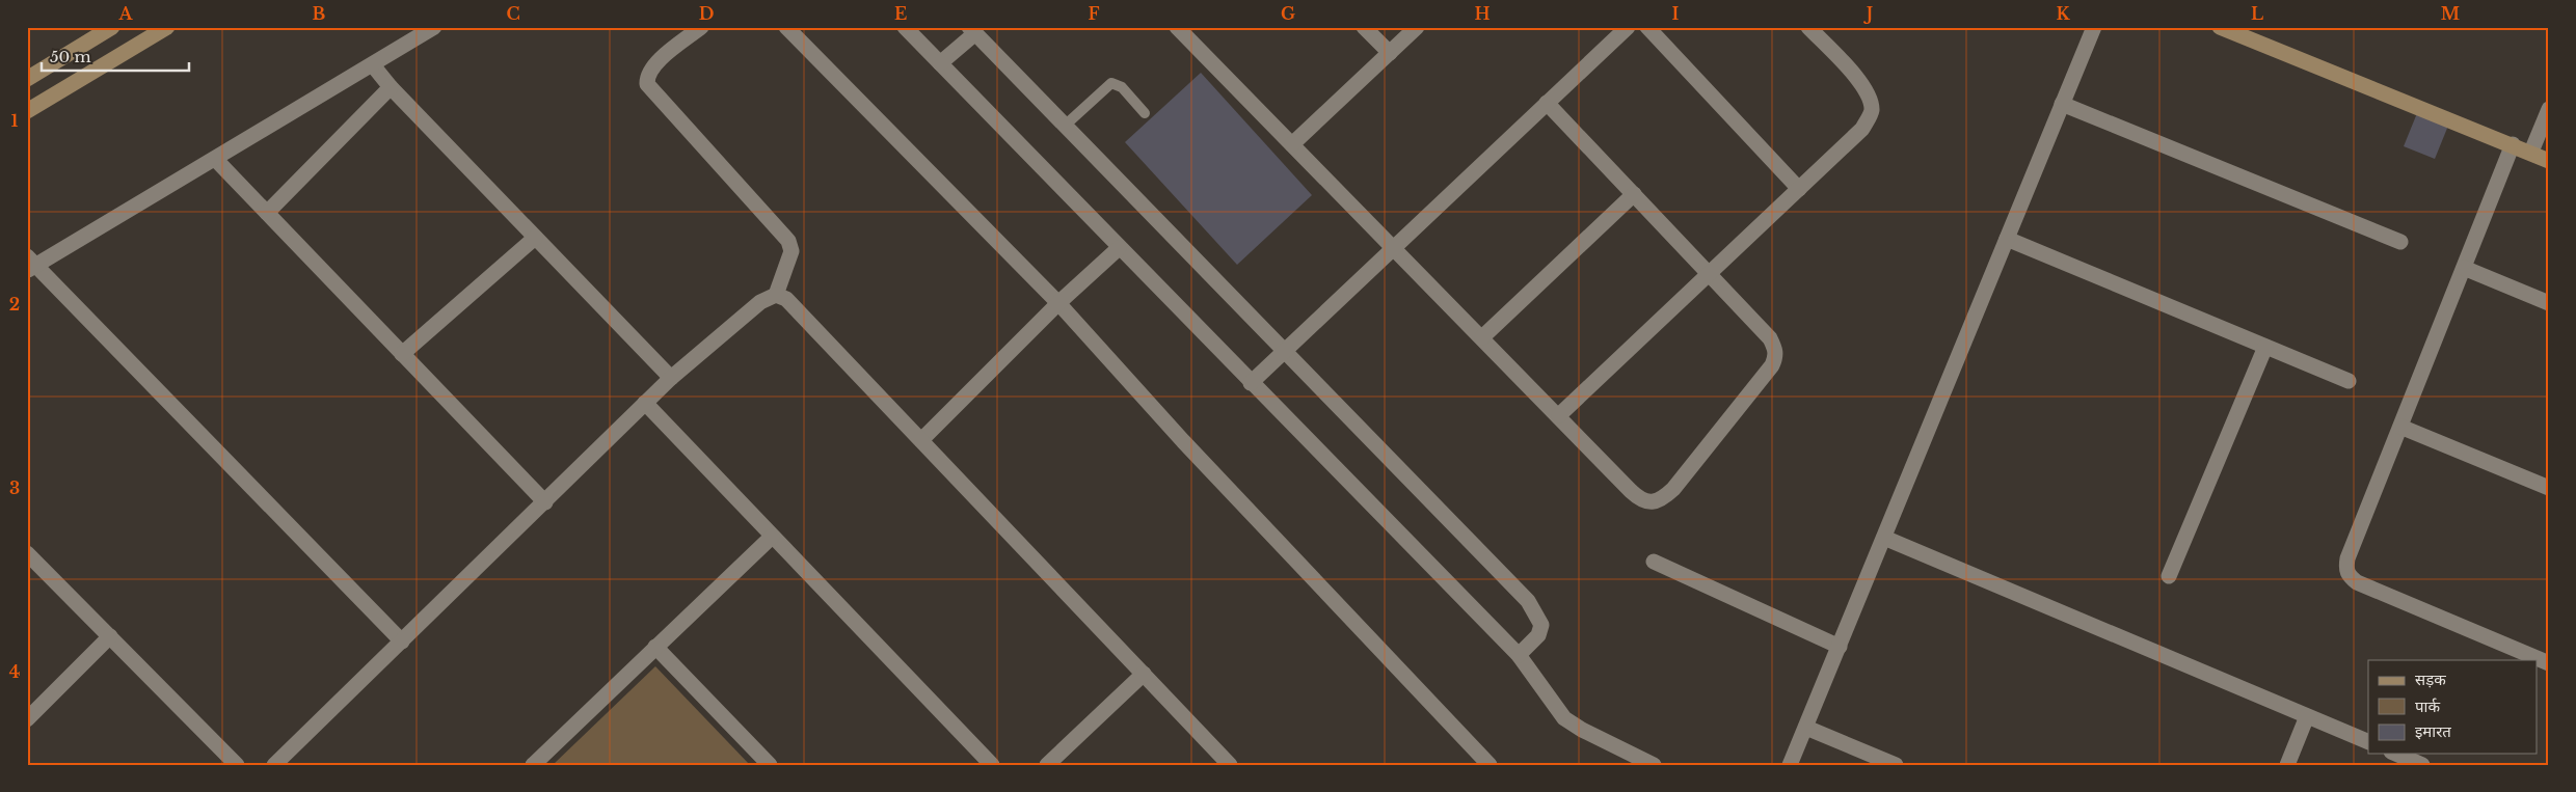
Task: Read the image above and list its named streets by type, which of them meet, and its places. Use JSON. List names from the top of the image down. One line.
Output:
{"legend":["सड़क","पार्क","इमारत"],"scale_bar":"50 m","grid":{"columns":["A","B","C","D","E","F","G","H","I","J","K","L","M"],"rows":["1","2","3","4"]}}
